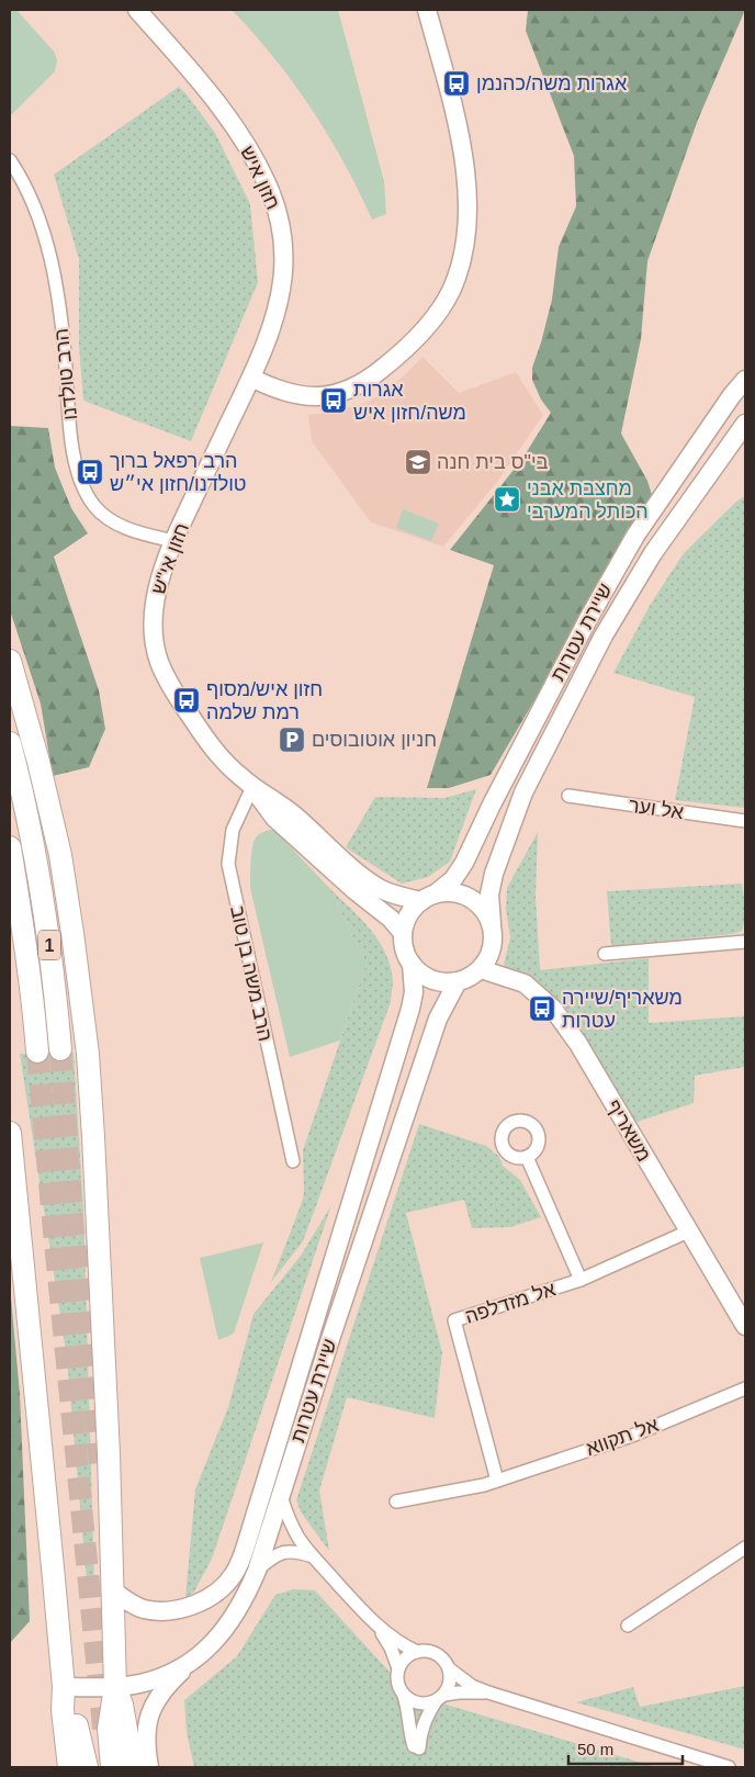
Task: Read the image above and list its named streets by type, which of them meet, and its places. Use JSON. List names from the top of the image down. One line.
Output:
{"streets":{"highway":["1"],"main road":["חזון איש","חזון אי\"ש","שיירת עטרות","משאריף"],"street":["הרב טולדנו","אל וער","הרב משה בן טוב","אל מזדלפה","אל תקווא"]},"crossings":[["חזון איש","חזון אי\"ש"],["הרב טולדנו","חזון אי\"ש"],["חזון אי\"ש","שיירת עטרות"],["חזון אי\"ש","הרב משה בן טוב"],["חזון אי\"ש","משאריף"],["שיירת עטרות","משאריף"],["משאריף","אל מזדלפה"],["אל מזדלפה","אל תקווא"]],"places":{"bus stop":["אגרות משה/כהנמן","אגרות משה/חזון איש","הרב רפאל ברוך טולדנו/חזון אי״ש","חזון איש/מסוף רמת שלמה","משאריף/שיירה עטרות"],"school or university":["בי\"ס בית חנה"],"place":["מחצבת אבני הכותל המערבי"],"parking":["חניון אוטובוסים"]},"scale_bar":"50 m"}
